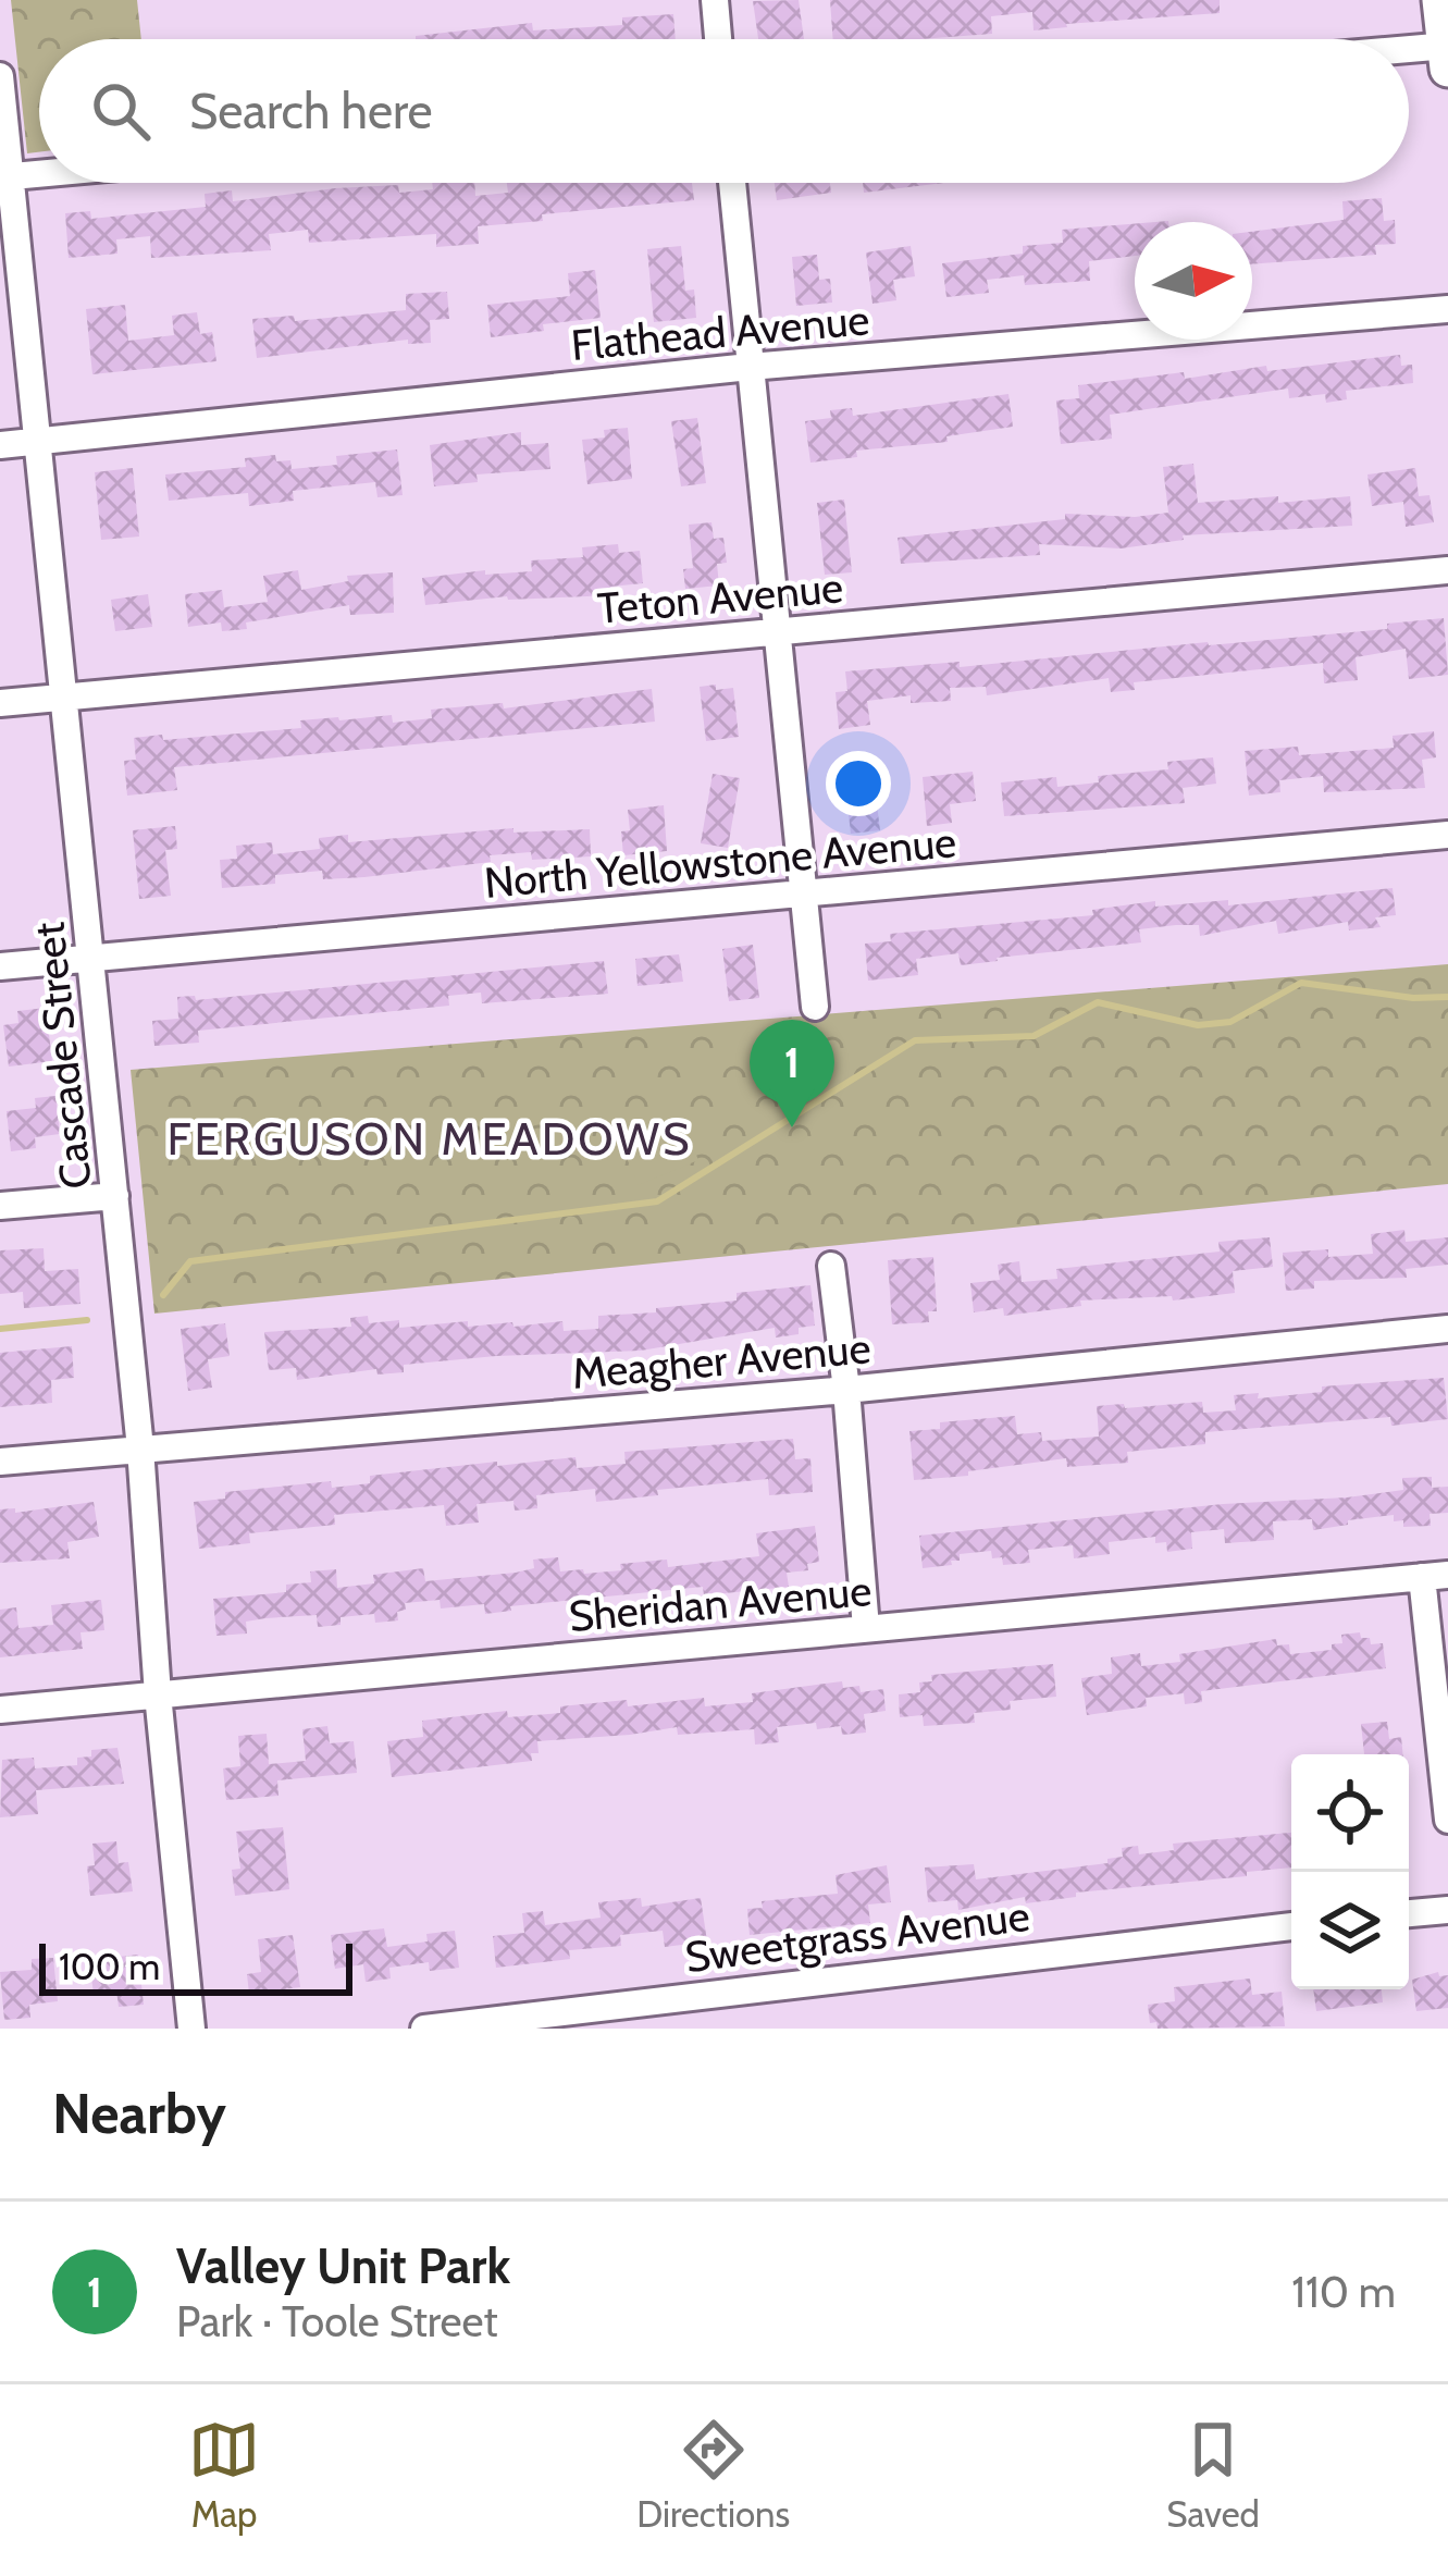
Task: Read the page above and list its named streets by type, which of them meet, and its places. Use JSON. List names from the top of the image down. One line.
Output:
{"streets":{"street":["Flathead Avenue","Teton Avenue","North Yellowstone Avenue","Cascade Street","Meagher Avenue","Sheridan Avenue","Sweetgrass Avenue"]},"crossings":[["Flathead Avenue","Cascade Street"],["Teton Avenue","Cascade Street"],["North Yellowstone Avenue","Cascade Street"],["Cascade Street","Meagher Avenue"],["Cascade Street","Sheridan Avenue"]],"districts":["FERGUSON MEADOWS"],"scale_bar":"100 m","north":"right","page":{"search":"Search here","pins":"1","scale":"100 m","heading":"Nearby","list":[{"mark":"1","name":"Valley Unit Park","note":"Park · Toole Street","value":"110 m"}],"nav":["Map","Directions","Saved"]}}
